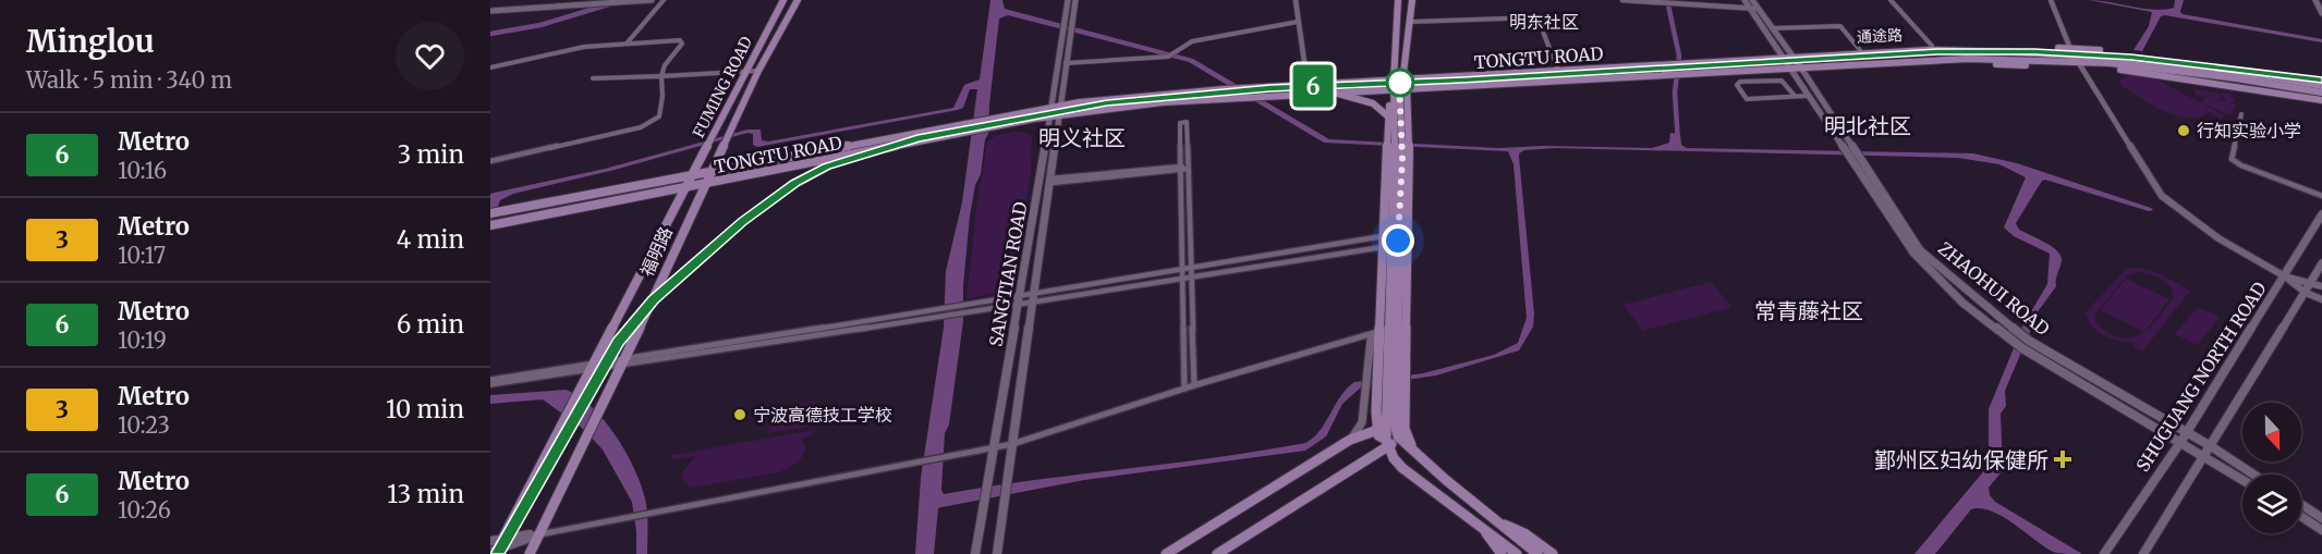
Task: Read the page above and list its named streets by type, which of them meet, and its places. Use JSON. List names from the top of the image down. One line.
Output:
{"streets":{"main road":["通途路","TONGTU ROAD","FUMING ROAD","福明路","SANGTIAN ROAD","ZHAOHUI ROAD","SHUGUANG NORTH ROAD"]},"crossings":[["通途路","TONGTU ROAD"],["通途路","ZHAOHUI ROAD"],["TONGTU ROAD","FUMING ROAD"],["TONGTU ROAD","福明路"],["TONGTU ROAD","SANGTIAN ROAD"],["TONGTU ROAD","ZHAOHUI ROAD"],["FUMING ROAD","福明路"],["ZHAOHUI ROAD","SHUGUANG NORTH ROAD"]],"districts":["明东社区","明北社区","明义社区","常青藤社区"],"places":{"other":["行知实验小学","宁波高德技工学校"],"health":["鄞州区妇幼保健所"]},"lines":["metro line 6"],"north":"bottom","page":{"heading":["Minglou","Walk · 5 min · 340 m"],"on_map":"6","list":[{"mark":"6","name":"Metro","note":"10:16","value":"3 min"},{"mark":"3","name":"Metro","note":"10:17","value":"4 min"},{"mark":"6","name":"Metro","note":"10:19","value":"6 min"},{"mark":"3","name":"Metro","note":"10:23","value":"10 min"},{"mark":"6","name":"Metro","note":"10:26","value":"13 min"}]}}
